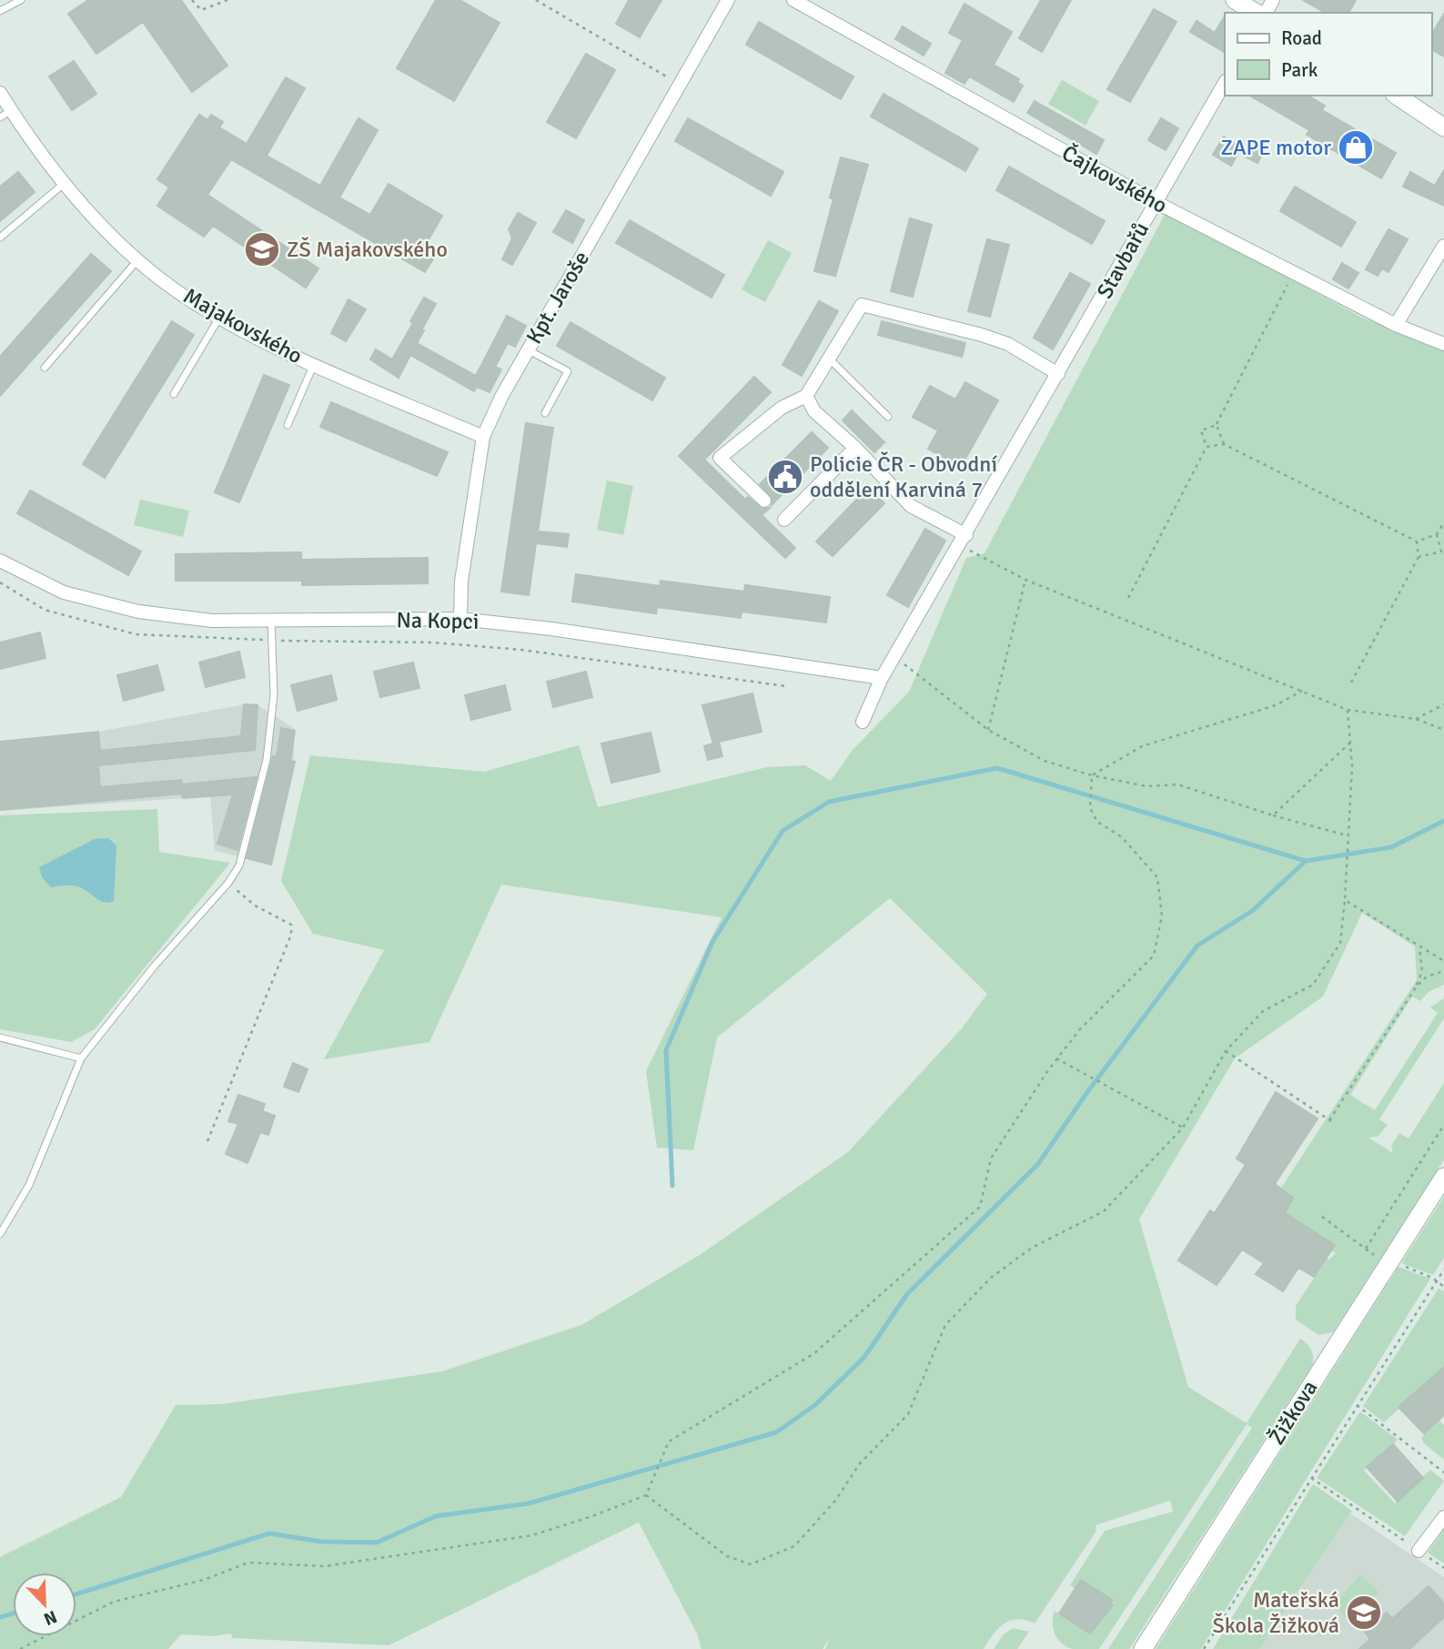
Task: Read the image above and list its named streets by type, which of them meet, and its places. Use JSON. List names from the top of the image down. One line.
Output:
{"streets":{"street":["Čajkovského","Stavbařů","Kpt. Jaroše","Majakovského","Na Kopci","Žižkova"]},"crossings":[["Čajkovského","Stavbařů"],["Stavbařů","Na Kopci"],["Kpt. Jaroše","Majakovského"],["Kpt. Jaroše","Na Kopci"]],"places":{"shop":["ZAPE motor"],"school or university":["ZŠ Majakovského","Mateřská Škola Žižková"],"public building":["Policie ČR - Obvodní oddělení Karviná 7"]},"legend":["Road","Park"],"north":"bottom right"}
